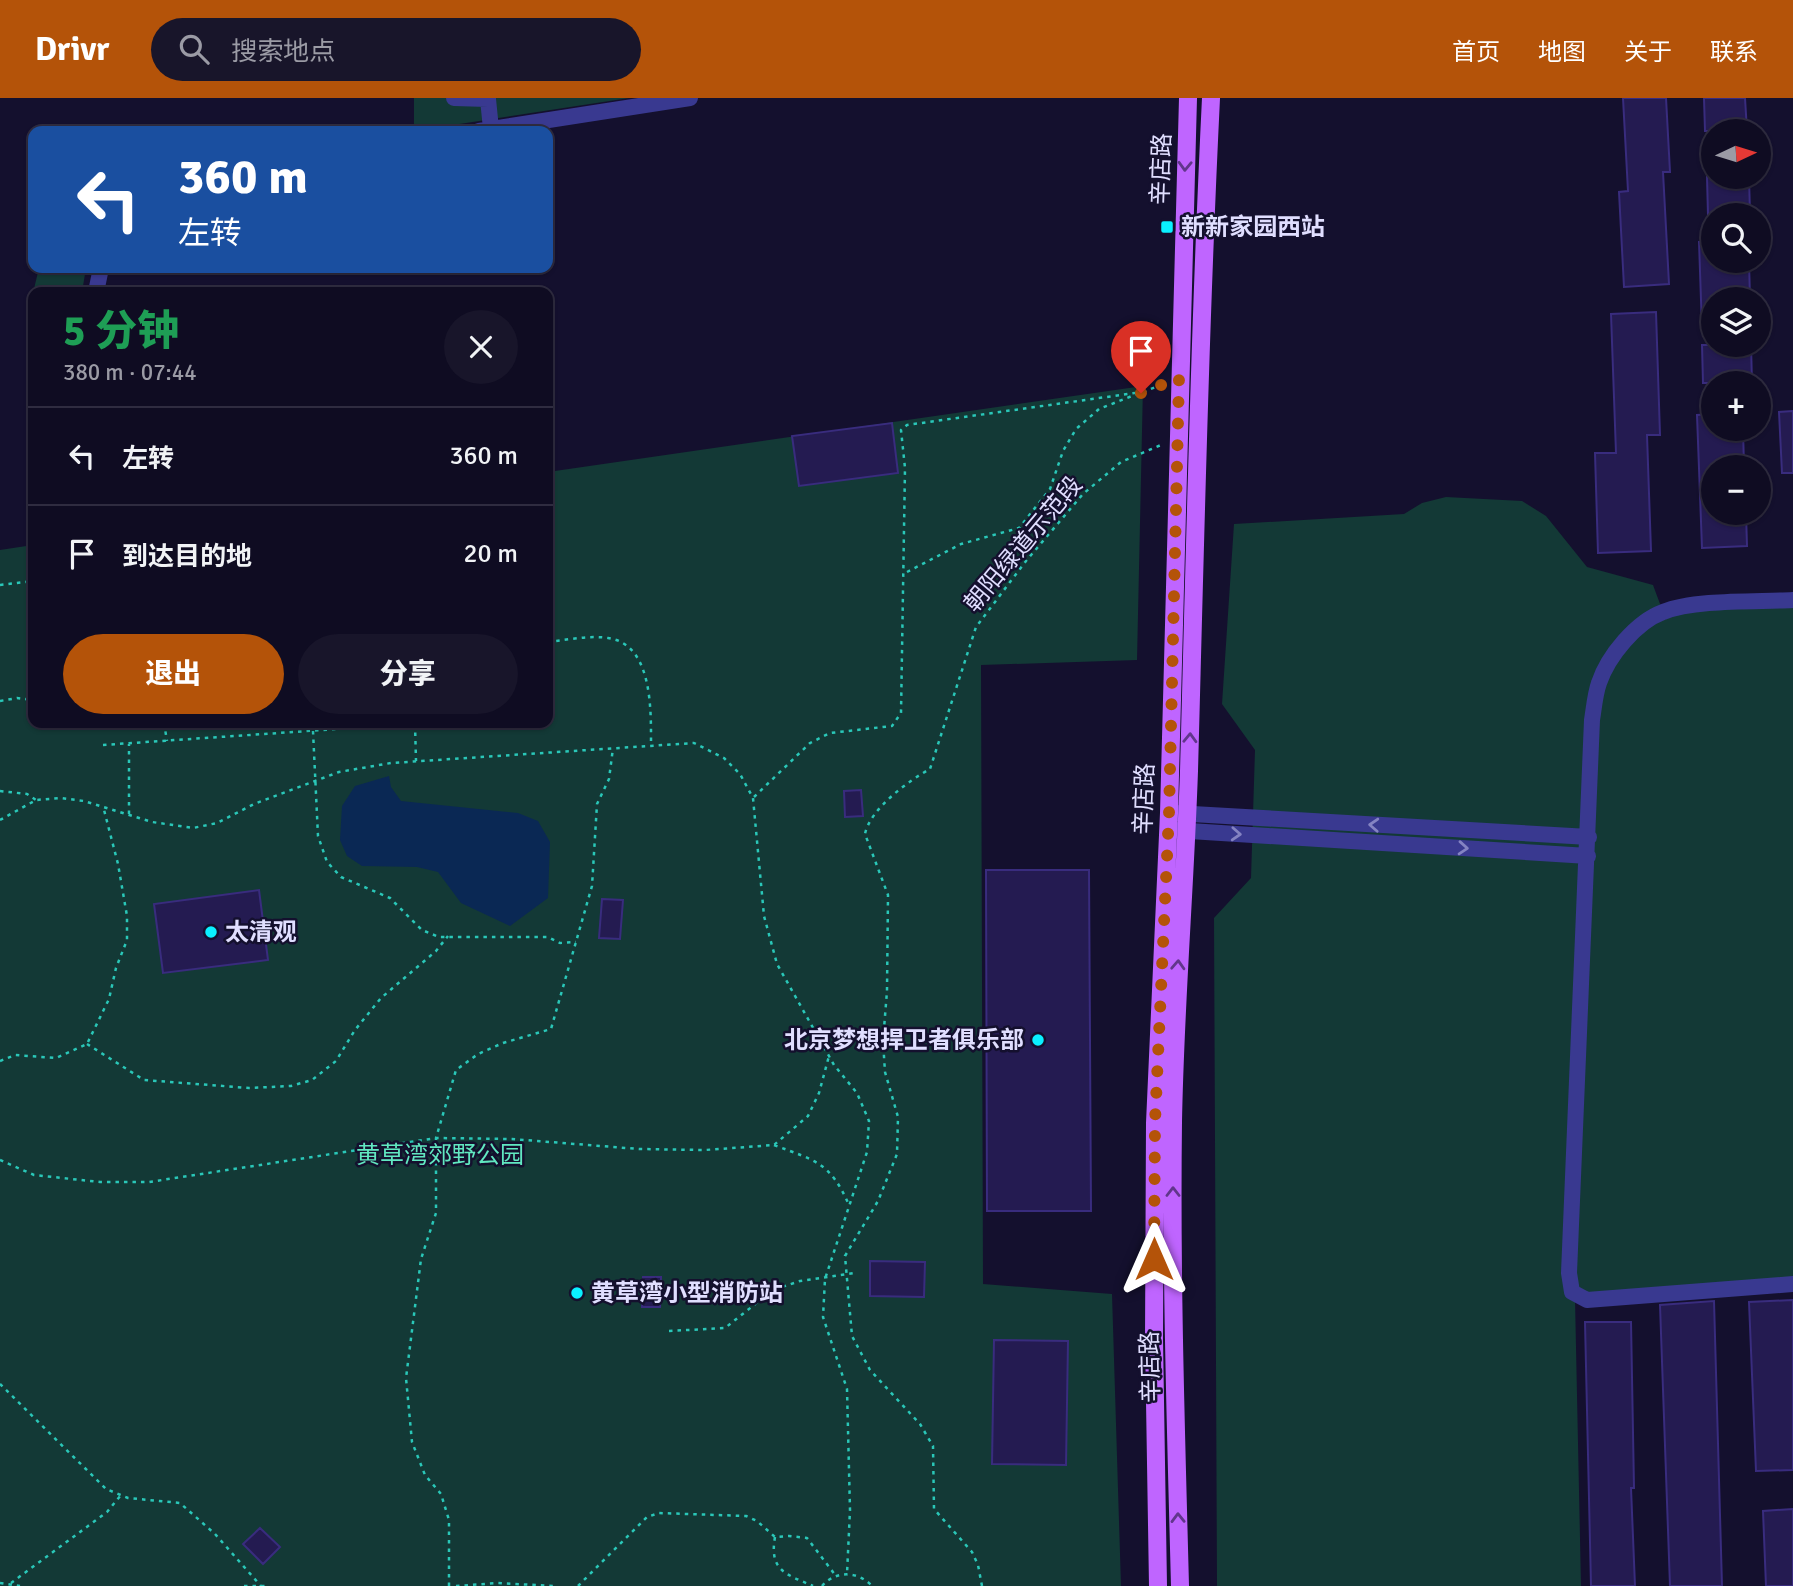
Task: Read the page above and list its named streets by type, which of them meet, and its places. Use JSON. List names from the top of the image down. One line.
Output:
{"streets":{"main road":["辛店路"],"path":["朝阳绿道示范段"]},"crossings":[["辛店路","朝阳绿道示范段"]],"parks":["黄草湾郊野公园"],"places":{"transit":["新新家园西站"],"other":["太清观","北京梦想捍卫者俱乐部","黄草湾小型消防站"]},"north":"right","page":{"header":"Drivr","search":"搜索地点","nav":["首页","地图","关于","联系"],"map_buttons":["+","−"],"turn":["360 m","左转"],"heading":["5 分钟","380 m · 07:44"],"list":[{"name":"左转","value":"360 m"},{"name":"到达目的地","value":"20 m"}],"buttons":["退出","分享"]}}
